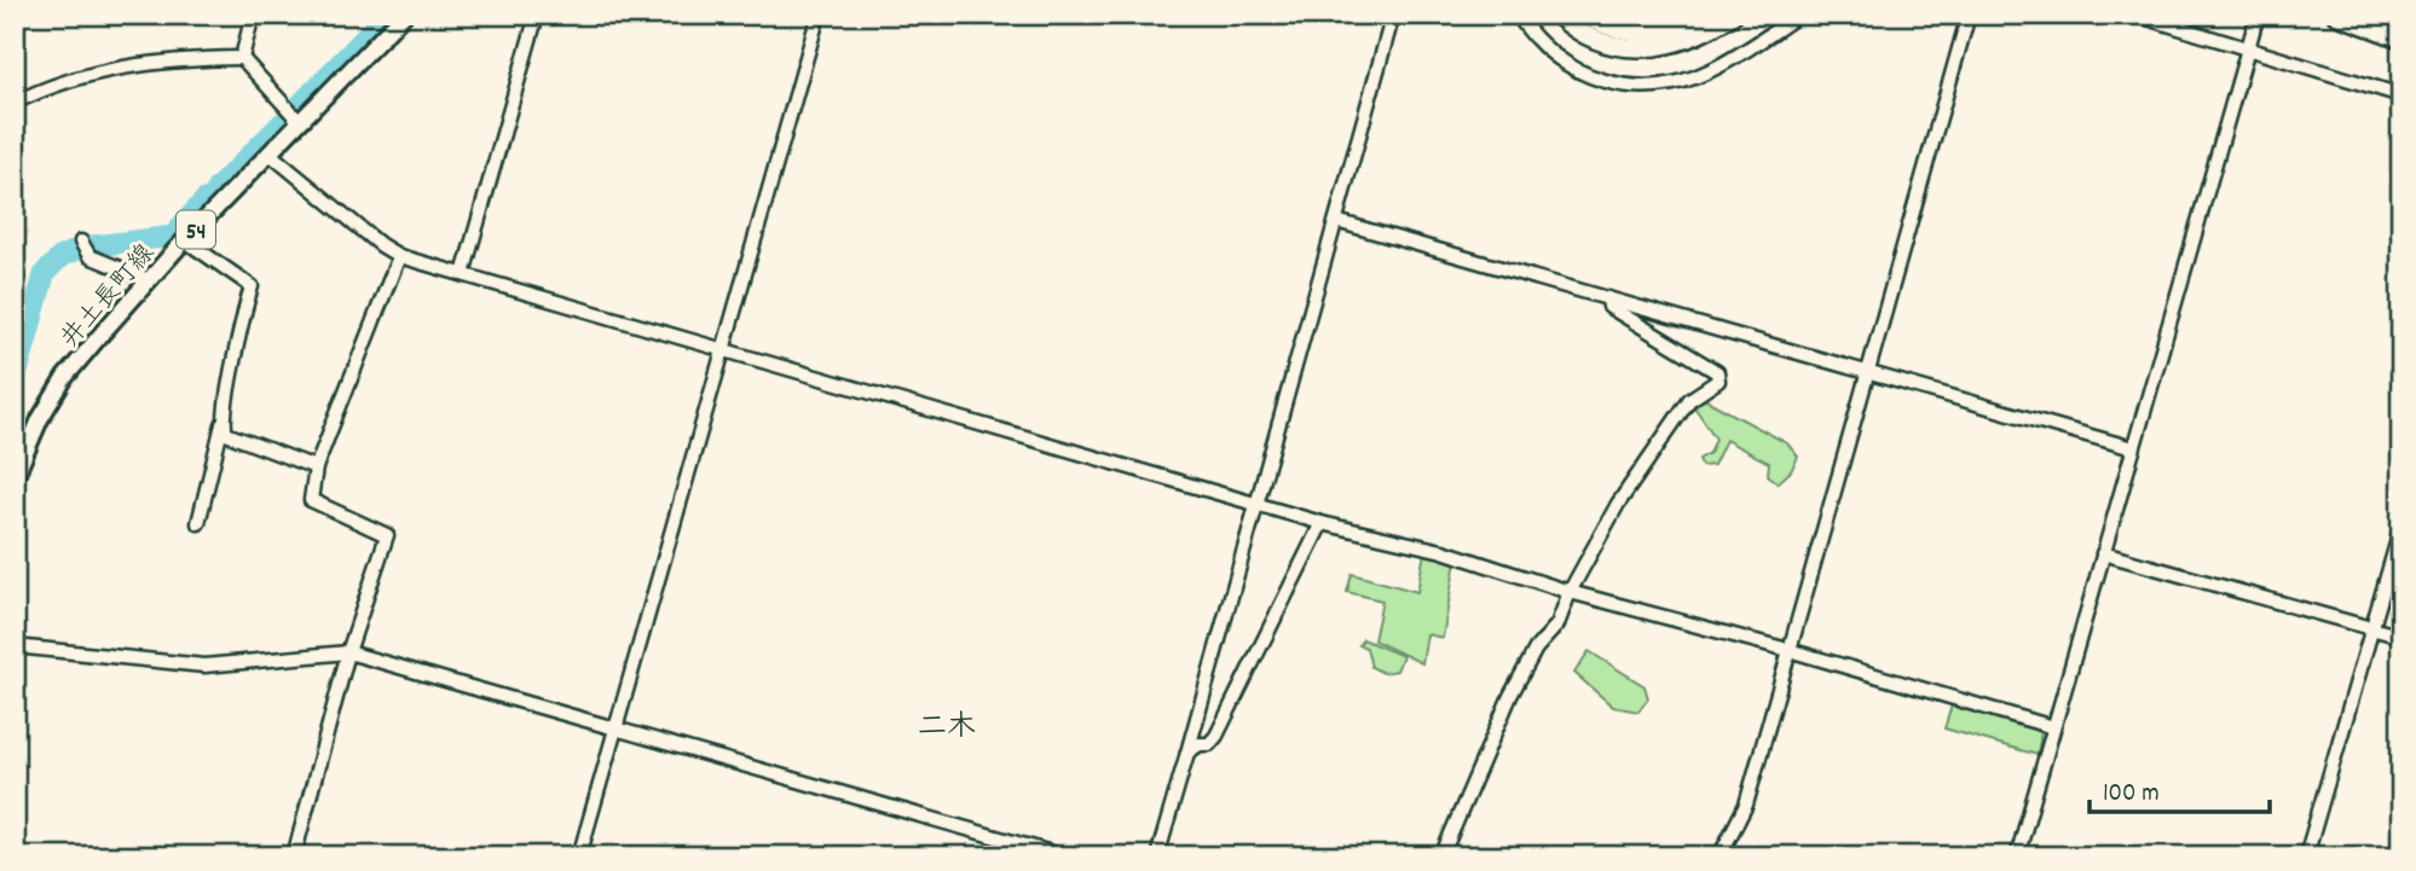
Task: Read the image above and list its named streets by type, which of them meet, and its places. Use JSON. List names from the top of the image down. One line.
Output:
{"streets":{"main road":["54","井土長町線"]},"districts":["二木"],"scale_bar":"100 m"}
